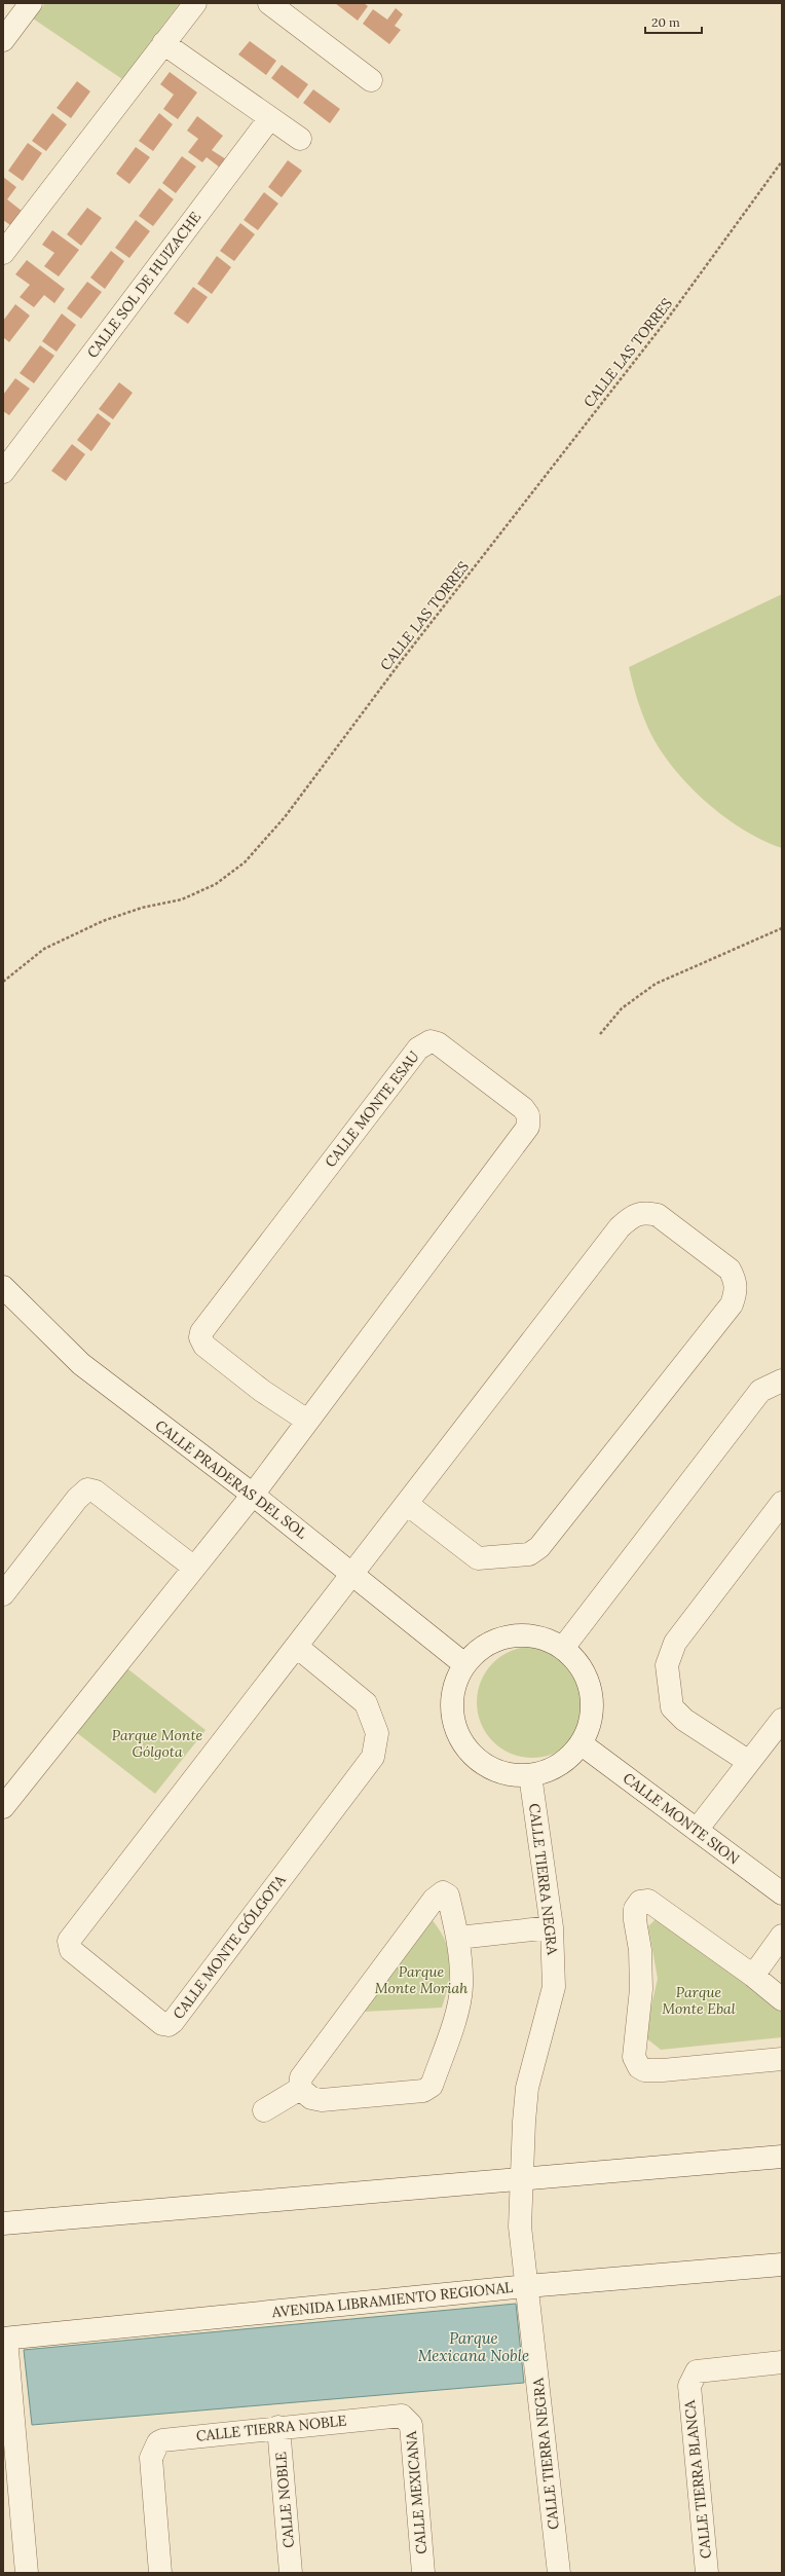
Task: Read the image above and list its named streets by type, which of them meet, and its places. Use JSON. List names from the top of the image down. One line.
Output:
{"streets":{"street":["CALLE SOL DE HUIZACHE","CALLE MONTE ESAU","CALLE PRADERAS DEL SOL","CALLE MONTE SION","CALLE TIERRA NEGRA","CALLE MONTE GÓLGOTA","AVENIDA LIBRAMIENTO REGIONAL","CALLE TIERRA NOBLE","CALLE TIERRA BLANCA","CALLE MEXICANA","CALLE NOBLE"],"path":["CALLE LAS TORRES"]},"crossings":[["CALLE MONTE ESAU","CALLE PRADERAS DEL SOL"],["CALLE PRADERAS DEL SOL","CALLE MONTE SION"],["CALLE PRADERAS DEL SOL","CALLE TIERRA NEGRA"],["CALLE PRADERAS DEL SOL","CALLE MONTE GÓLGOTA"],["CALLE MONTE SION","CALLE TIERRA NEGRA"],["CALLE TIERRA NEGRA","AVENIDA LIBRAMIENTO REGIONAL"],["CALLE TIERRA NOBLE","CALLE MEXICANA"],["CALLE TIERRA NOBLE","CALLE NOBLE"]],"water":["Parque Mexicana Noble"],"parks":["Parque Monte Gólgota","Parque Monte Moriah","Parque Monte Ebal"],"scale_bar":"20 m"}
